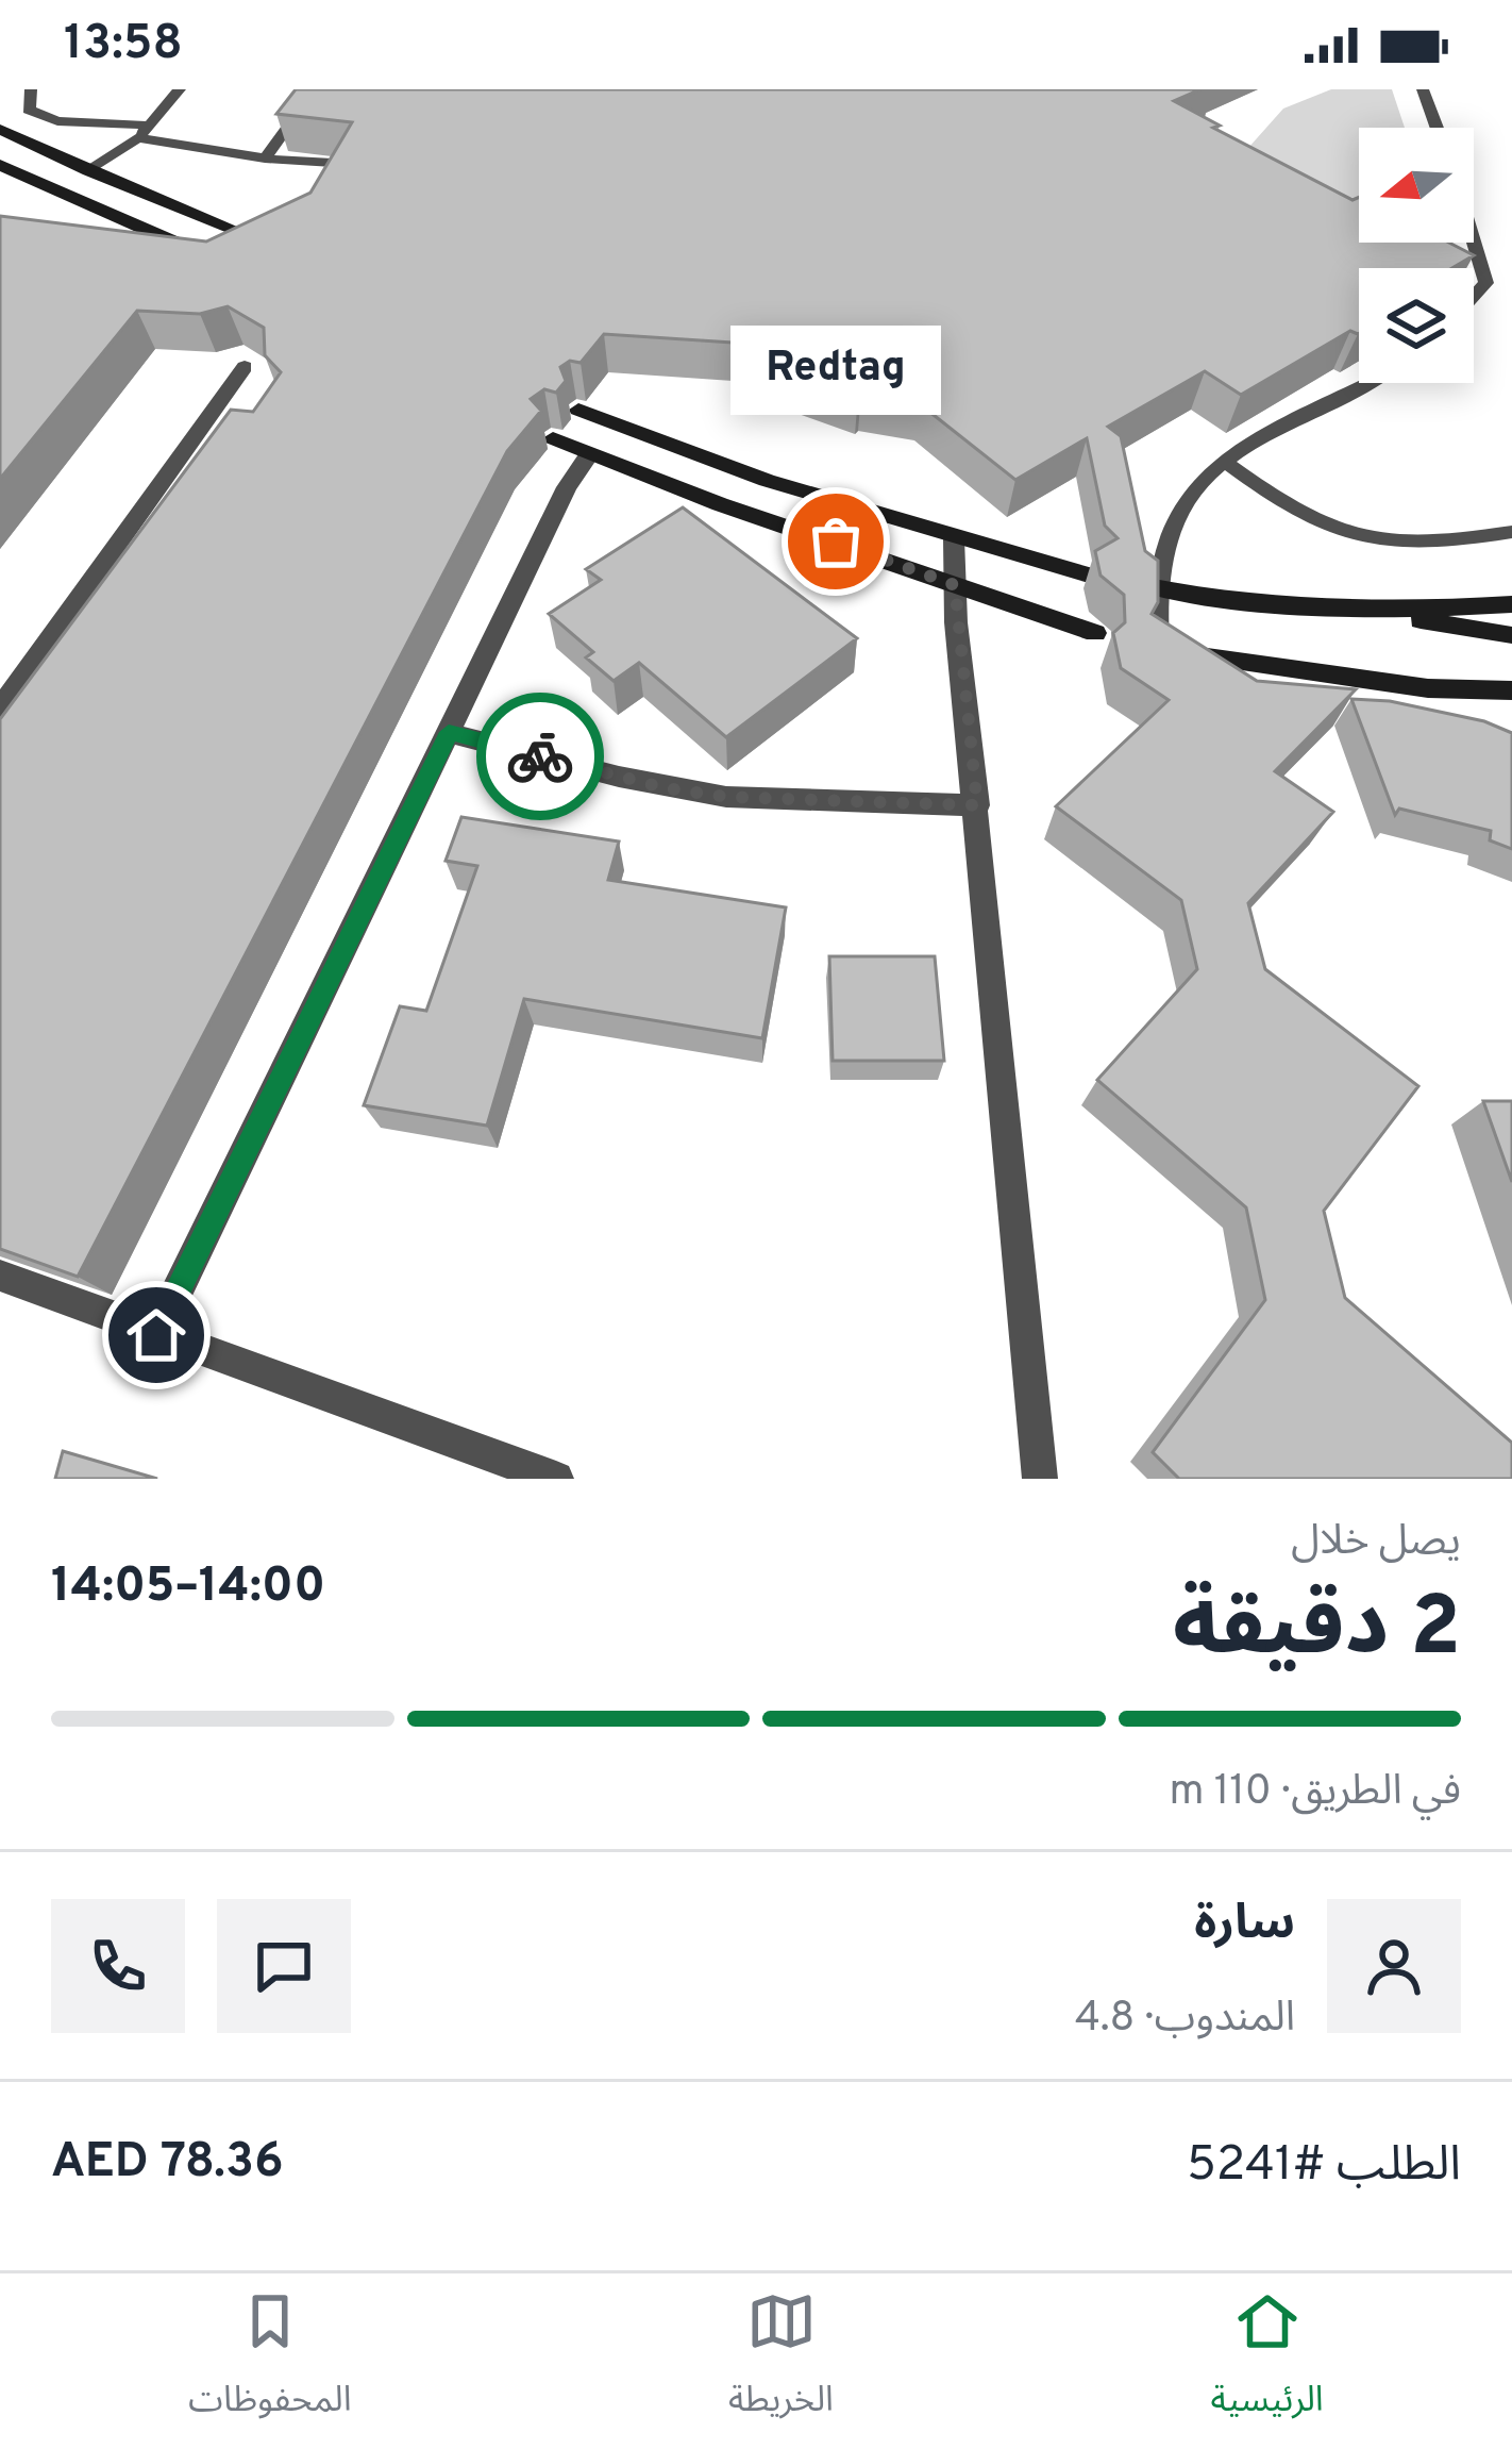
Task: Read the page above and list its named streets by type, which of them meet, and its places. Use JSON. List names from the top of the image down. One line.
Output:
{"places":["Redtag"],"north":"left","page":{"status":"13:58","bubble":"Redtag","heading":["2 دقيقة","يصل خلال","14:00–14:05"],"panel":["سارة","المندوب · 4.8","الطلب #5241","AED 78.36"],"bar":"في الطريق · 110 m","tabs":["الرئيسية","الخريطة","المحفوظات"]}}
